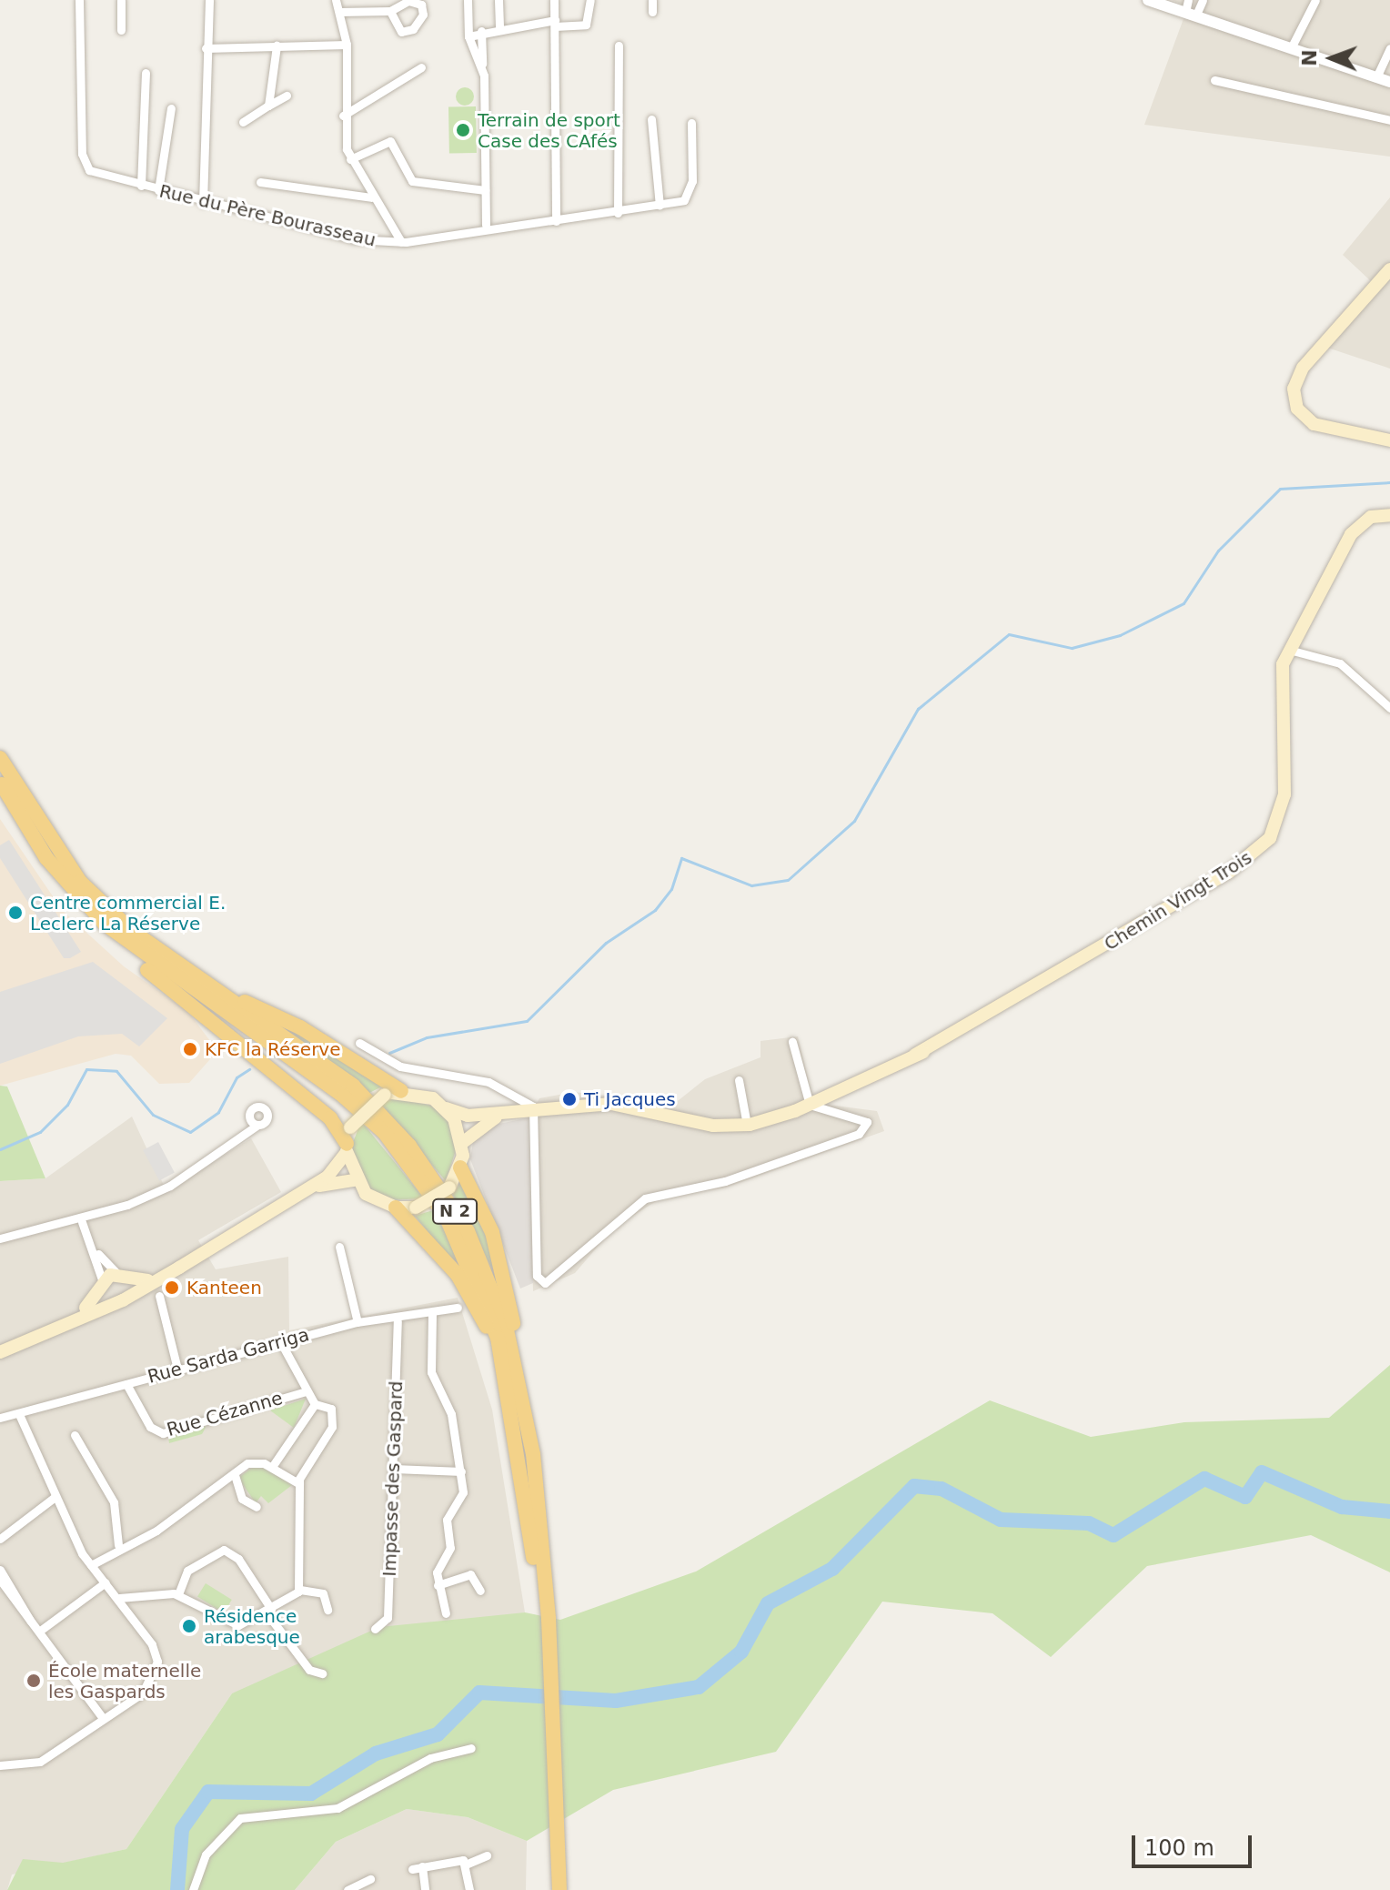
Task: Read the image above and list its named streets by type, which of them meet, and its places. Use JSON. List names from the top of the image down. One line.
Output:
{"streets":{"highway":["N 2"],"main road":["Chemin Vingt Trois"],"street":["Rue du Père Bourasseau","Rue Sarda Garriga","Rue Cézanne","Impasse des Gaspard"]},"crossings":[["Rue Sarda Garriga","Rue Cézanne"],["Rue Sarda Garriga","Impasse des Gaspard"]],"places":["Terrain de sport Case des CAfés","Centre commercial E. Leclerc La Réserve","KFC la Réserve","Ti Jacques","Kanteen","Résidence arabesque","École maternelle les Gaspards"],"scale_bar":"100 m","north":"left"}
